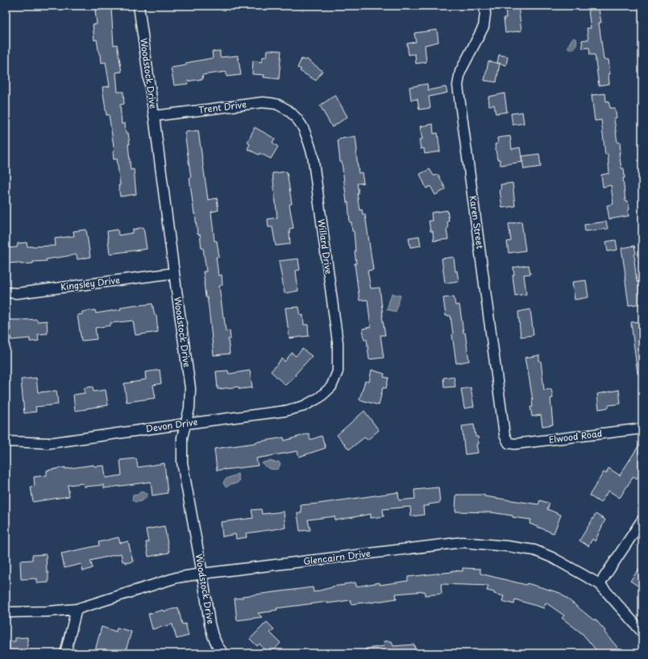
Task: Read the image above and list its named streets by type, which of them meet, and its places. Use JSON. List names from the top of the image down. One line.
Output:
{"streets":{"street":["Woodstock Drive","Trent Drive","Karen Street","Willard Drive","Kingsley Drive","Devon Drive","Elwood Road","Glencairn Drive"]},"crossings":[["Woodstock Drive","Trent Drive"],["Woodstock Drive","Kingsley Drive"],["Woodstock Drive","Devon Drive"],["Woodstock Drive","Glencairn Drive"],["Trent Drive","Willard Drive"],["Karen Street","Elwood Road"],["Willard Drive","Devon Drive"]]}
